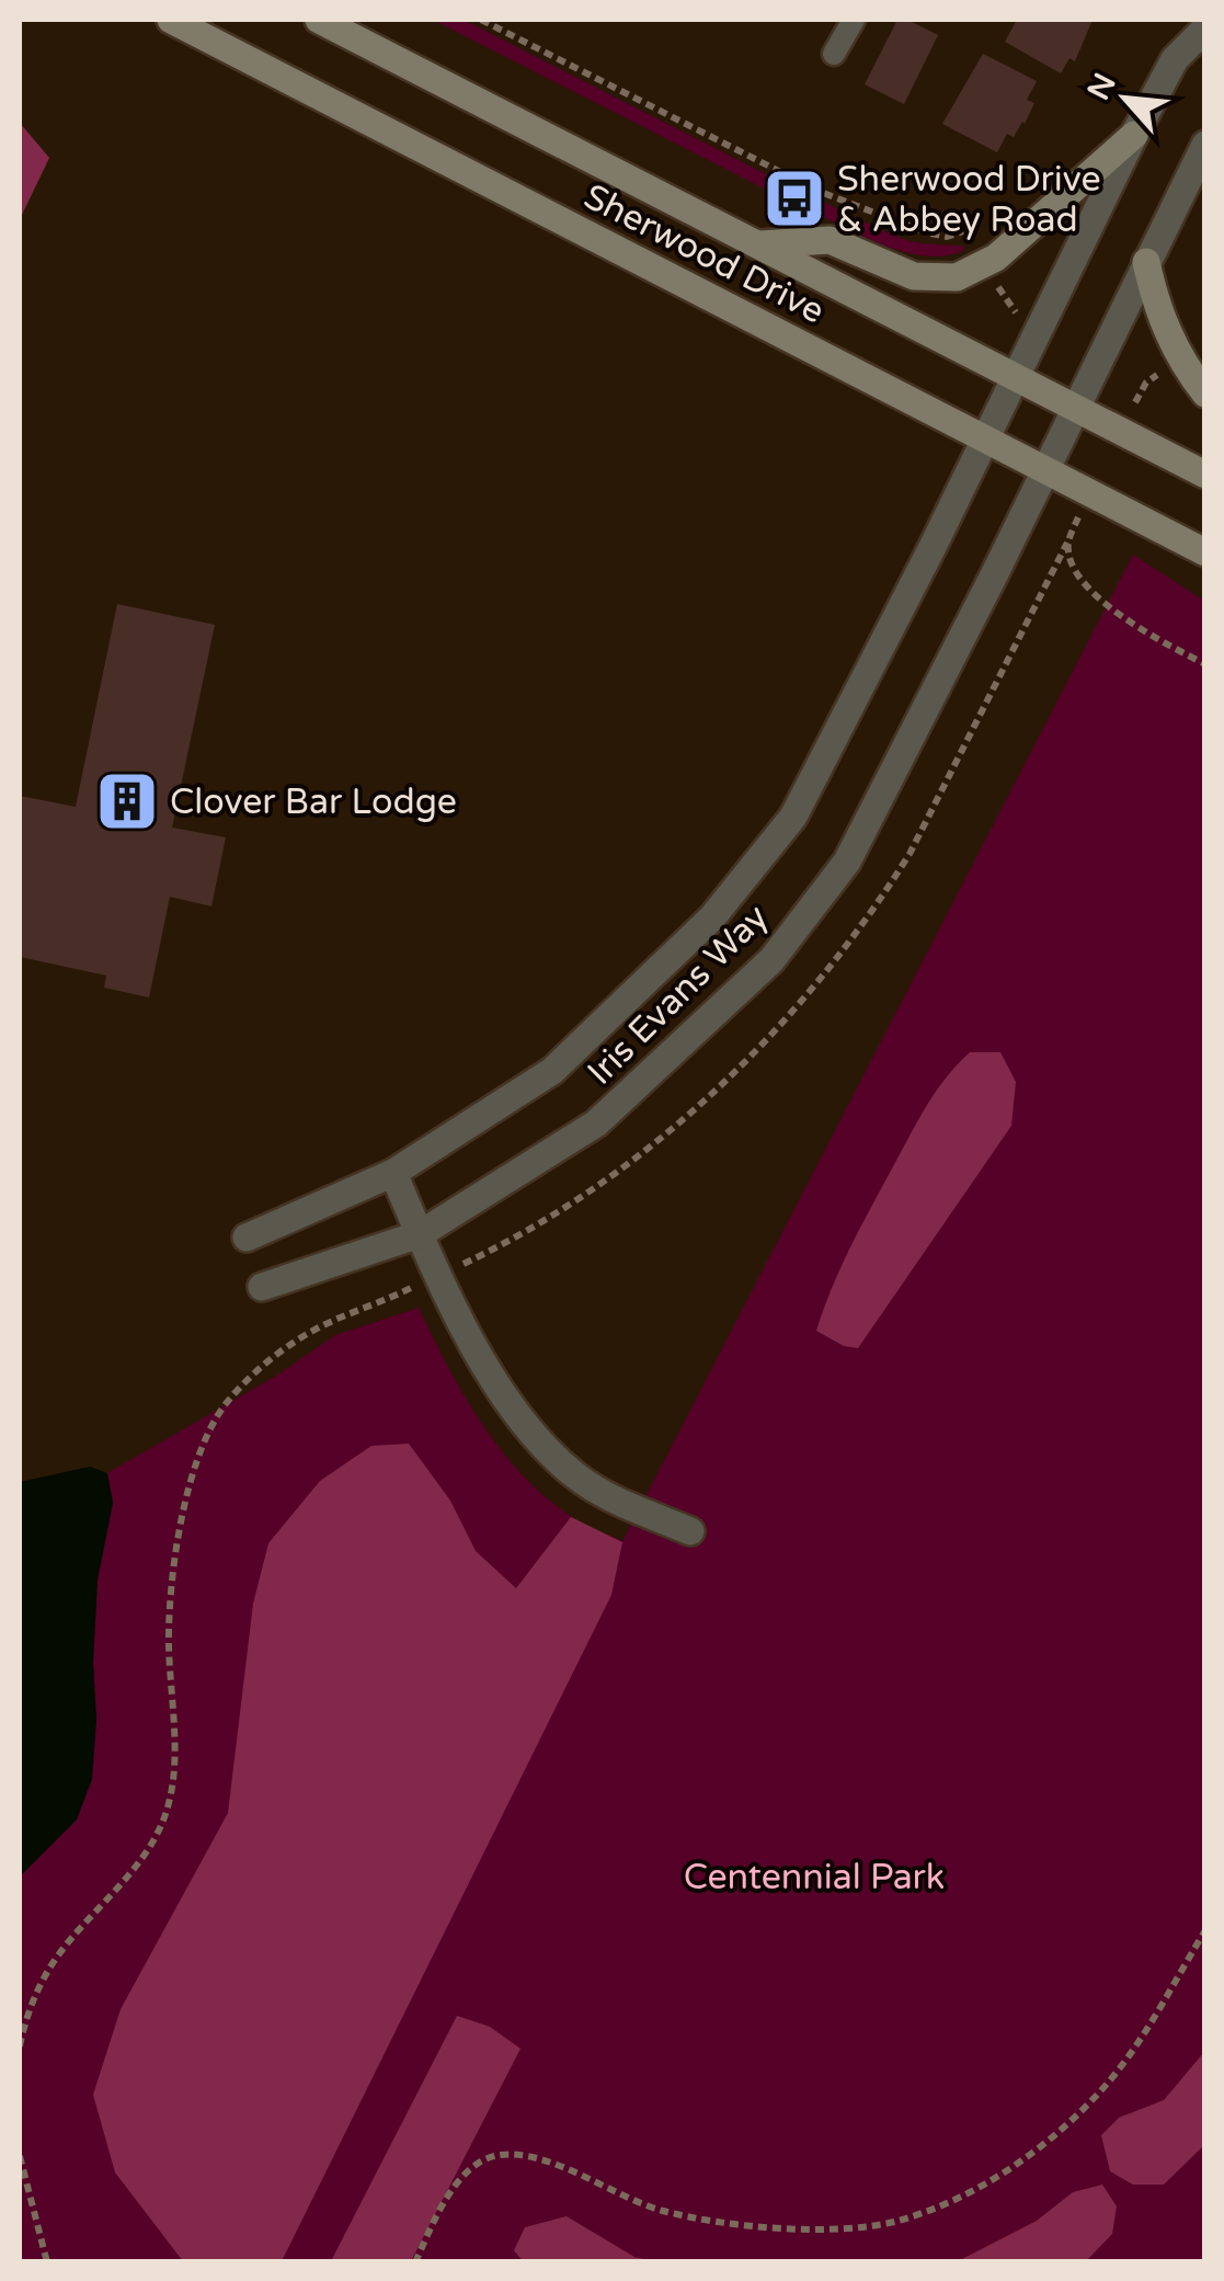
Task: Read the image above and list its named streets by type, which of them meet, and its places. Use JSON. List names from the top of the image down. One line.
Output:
{"streets":{"main road":["Sherwood Drive"],"street":["Iris Evans Way"]},"crossings":[["Sherwood Drive","Iris Evans Way"]],"parks":["Centennial Park"],"places":{"bus stop":["Sherwood Drive & Abbey Road"],"building":["Clover Bar Lodge"]},"north":"top left"}
